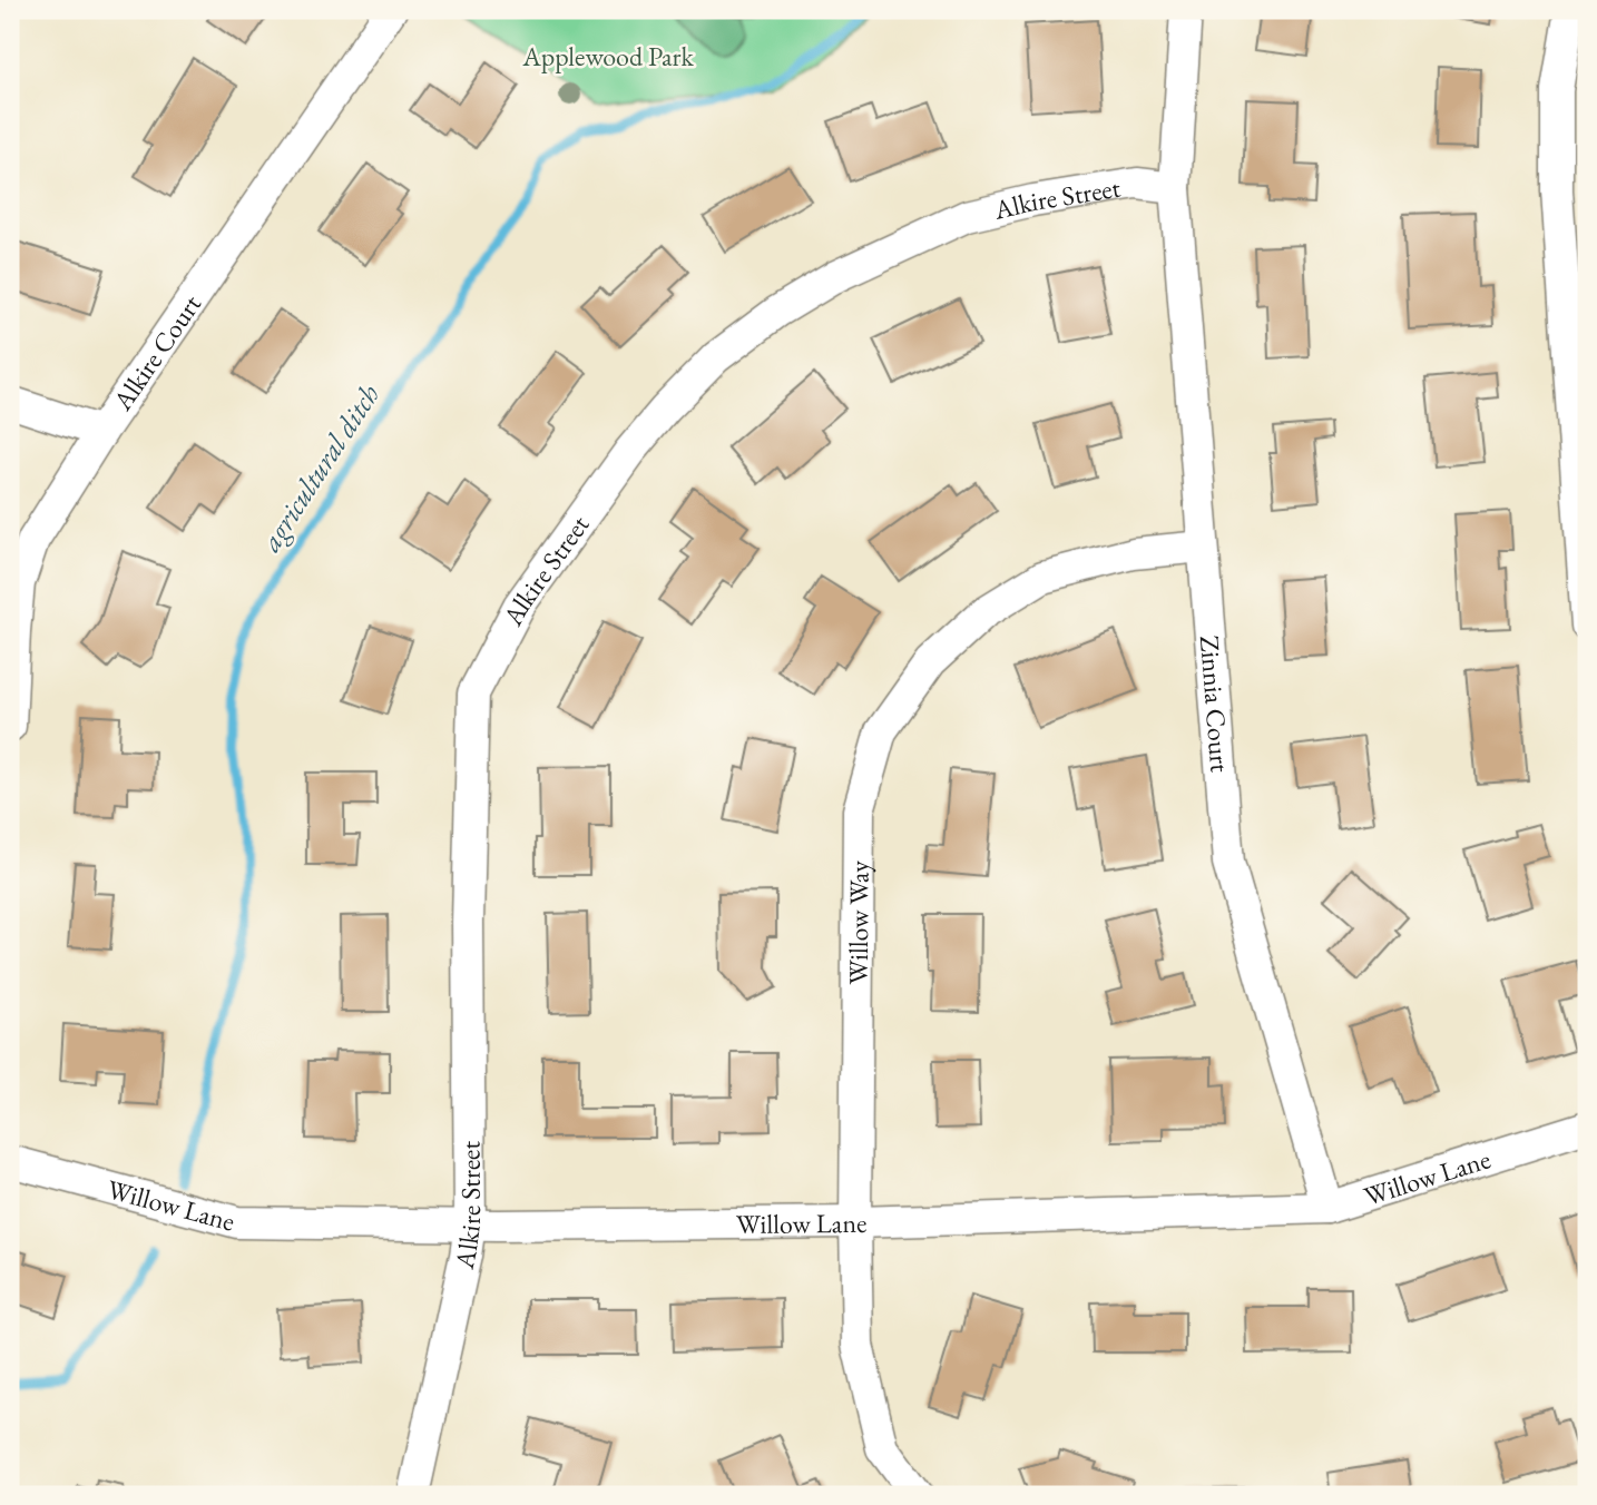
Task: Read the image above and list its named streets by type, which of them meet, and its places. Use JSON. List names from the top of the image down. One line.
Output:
{"streets":{"street":["Alkire Street","Alkire Court","Zinnia Court","Willow Way","Willow Lane"]},"crossings":[["Alkire Street","Zinnia Court"],["Alkire Street","Willow Lane"],["Zinnia Court","Willow Way"],["Zinnia Court","Willow Lane"],["Willow Way","Willow Lane"]],"water":["agricultural ditch"],"parks":["Applewood Park"]}
